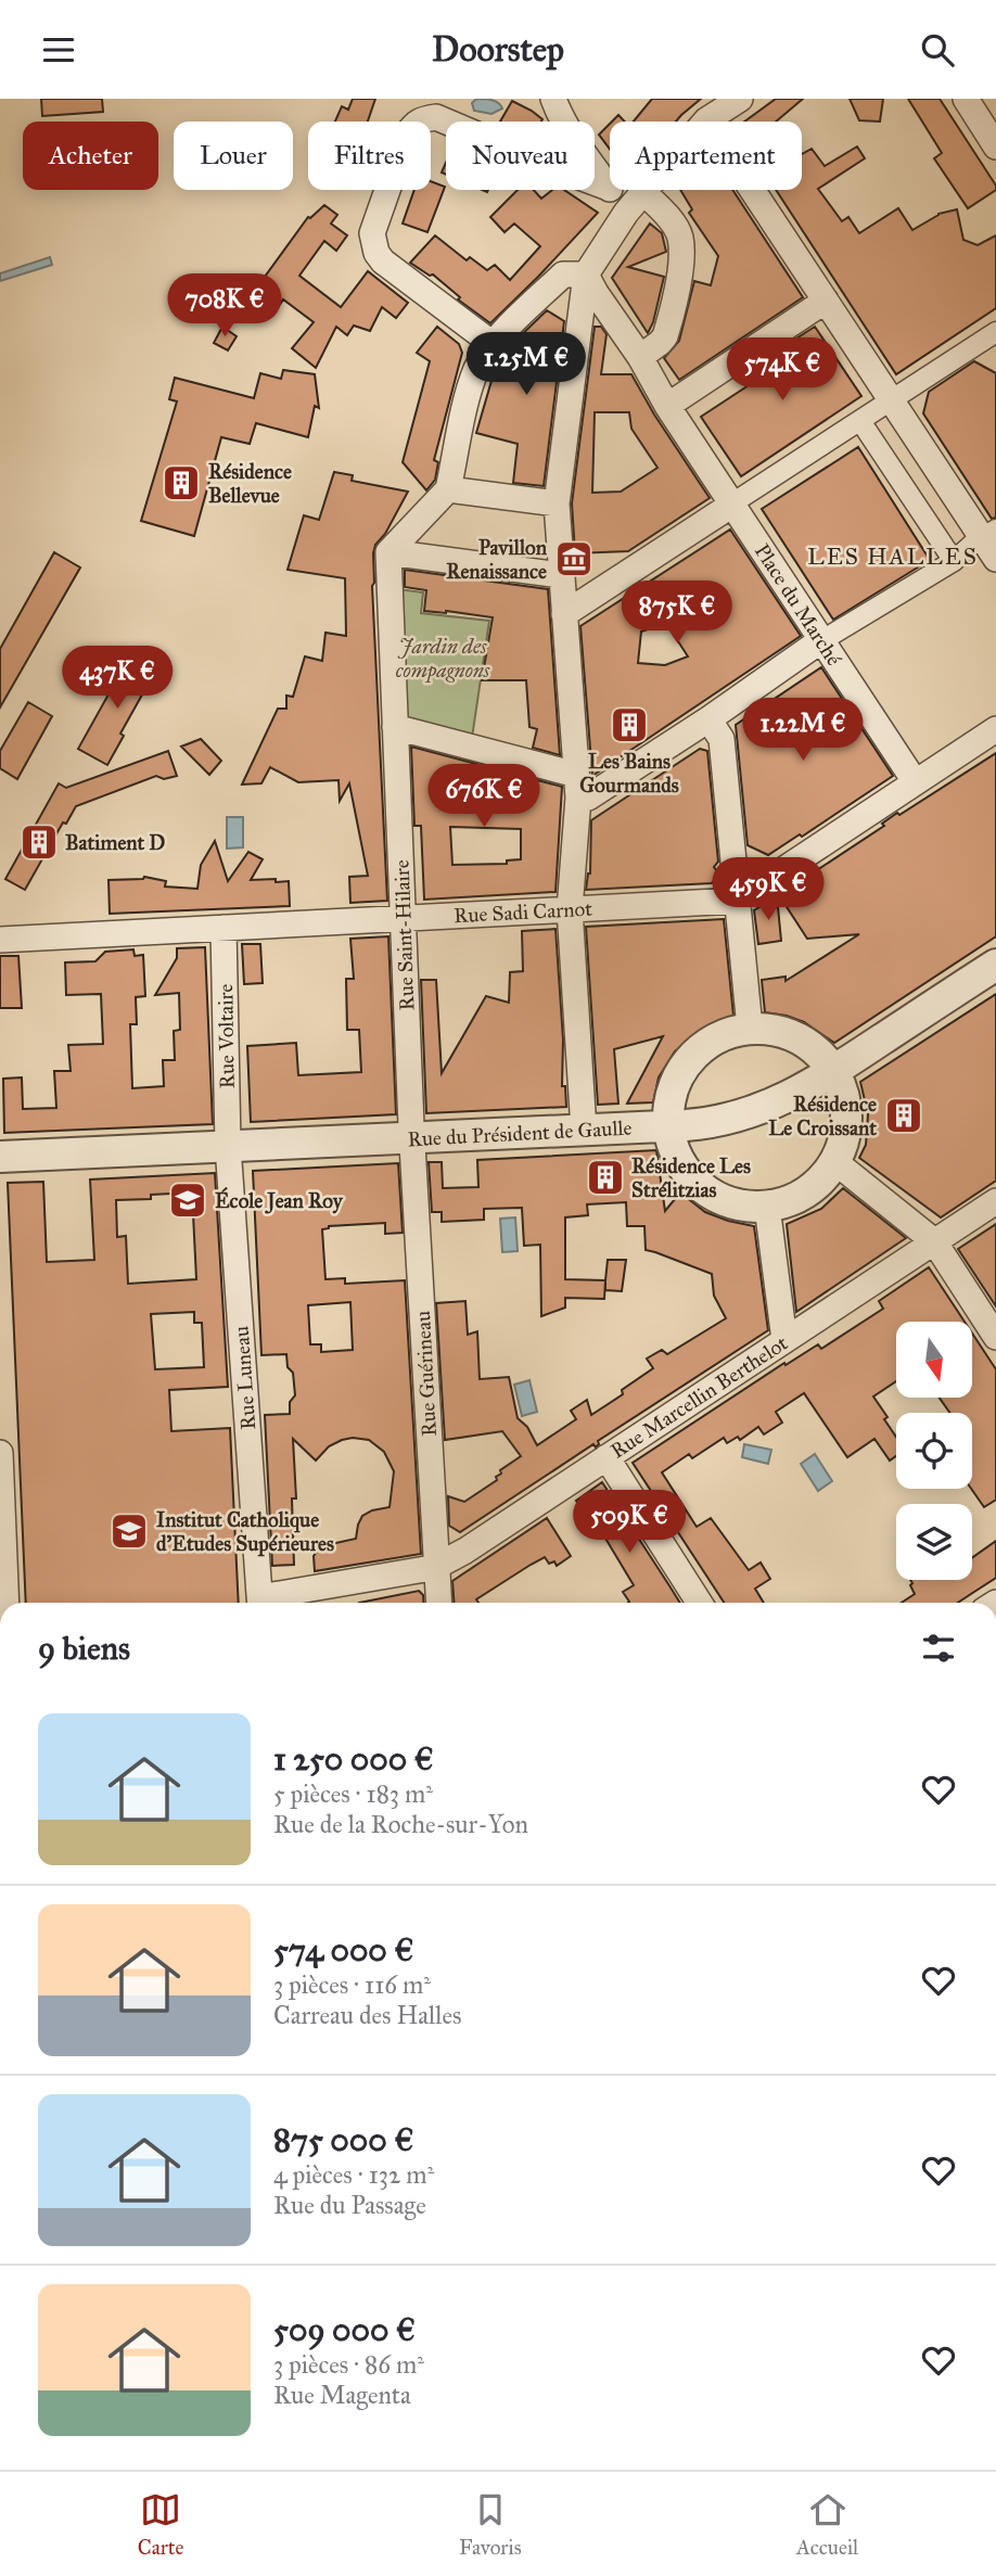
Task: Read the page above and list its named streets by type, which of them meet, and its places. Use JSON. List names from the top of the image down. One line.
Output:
{"streets":{"street":["Place du Marché","Rue Sadi Carnot","Rue Saint-Hilaire","Rue Voltaire","Rue du Président de Gaulle","Rue Guérineau","Rue Luneau","Rue Marcellin Berthelot"]},"crossings":[["Rue Sadi Carnot","Rue Saint-Hilaire"],["Rue Sadi Carnot","Rue Voltaire"],["Rue Saint-Hilaire","Rue du Président de Gaulle"],["Rue Saint-Hilaire","Rue Guérineau"],["Rue Voltaire","Rue du Président de Gaulle"],["Rue Voltaire","Rue Luneau"],["Rue du Président de Gaulle","Rue Guérineau"],["Rue du Président de Gaulle","Rue Luneau"],["Rue Guérineau","Rue Marcellin Berthelot"]],"districts":["LES HALLES"],"parks":["Jardin des compagnons"],"places":{"building":["Résidence Bellevue","Les Bains Gourmands","Batiment D","Résidence Le Croissant","Résidence Les Strélitzias"],"museum":["Pavillon Renaissance"],"school or university":["École Jean Roy","Institut Catholique d'Etudes Supérieures"]},"north":"bottom","page":{"header":"Doorstep","chip":["Acheter","Louer","Filtres","Nouveau","Appartement"],"price":["708K €","1.25M €","574K €","875K €","437K €","1.22M €","676K €","459K €","509K €"],"heading":"9 biens","list":[{"name":"1 250 000 €","note":"5 pièces · 183 m² · Rue de la Roche-sur-Yon"},{"name":"574 000 €","note":"3 pièces · 116 m² · Carreau des Halles"},{"name":"875 000 €","note":"4 pièces · 132 m² · Rue du Passage"},{"name":"509 000 €","note":"3 pièces · 86 m² · Rue Magenta"}],"tabs":["Carte","Favoris","Accueil"]}}
